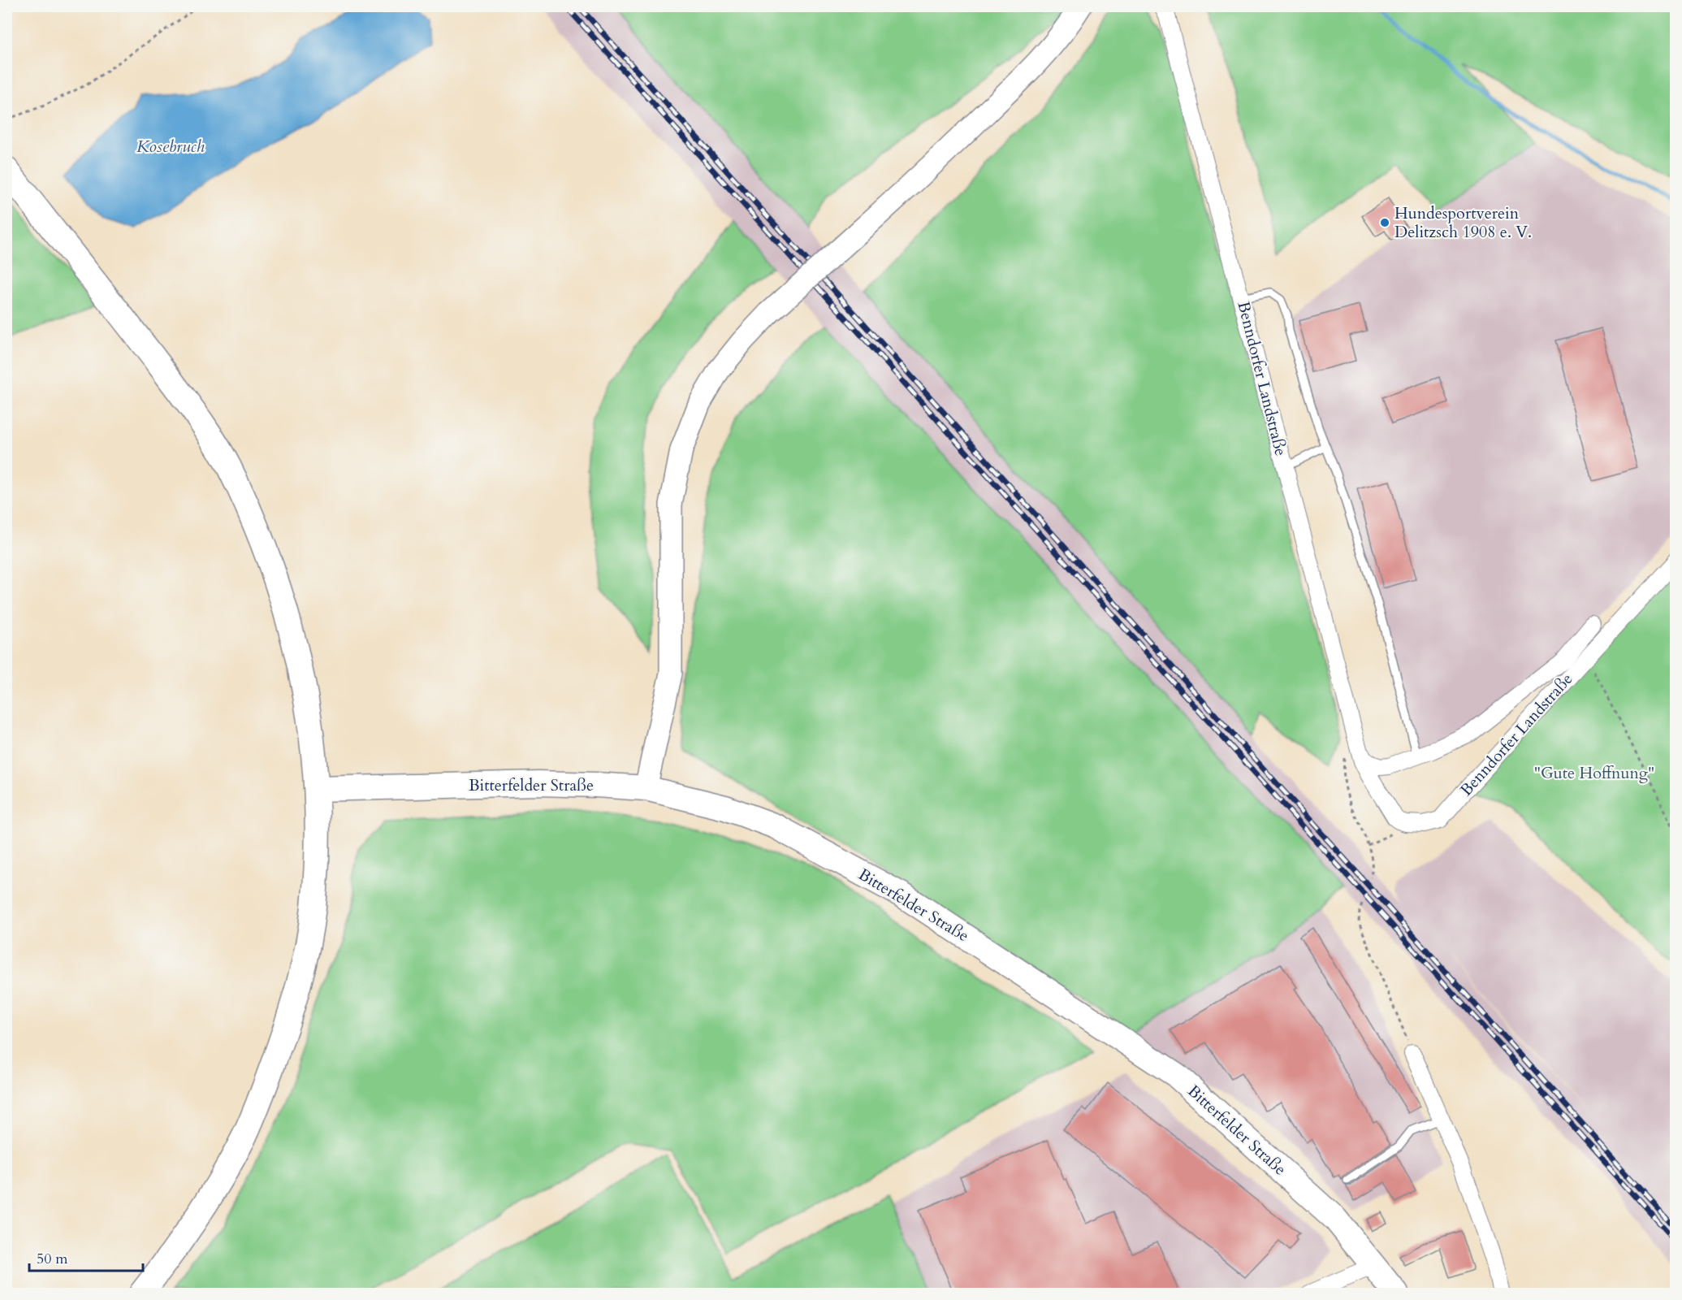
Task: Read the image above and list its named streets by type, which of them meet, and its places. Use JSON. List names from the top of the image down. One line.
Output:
{"streets":{"main road":["Bitterfelder Straße"],"street":["Benndorfer Landstraße"]},"water":["Kosebruch"],"parks":["\"Gute Hoffnung\""],"places":["Hundesportverein Delitzsch 1908 e. V."],"scale_bar":"50 m"}
